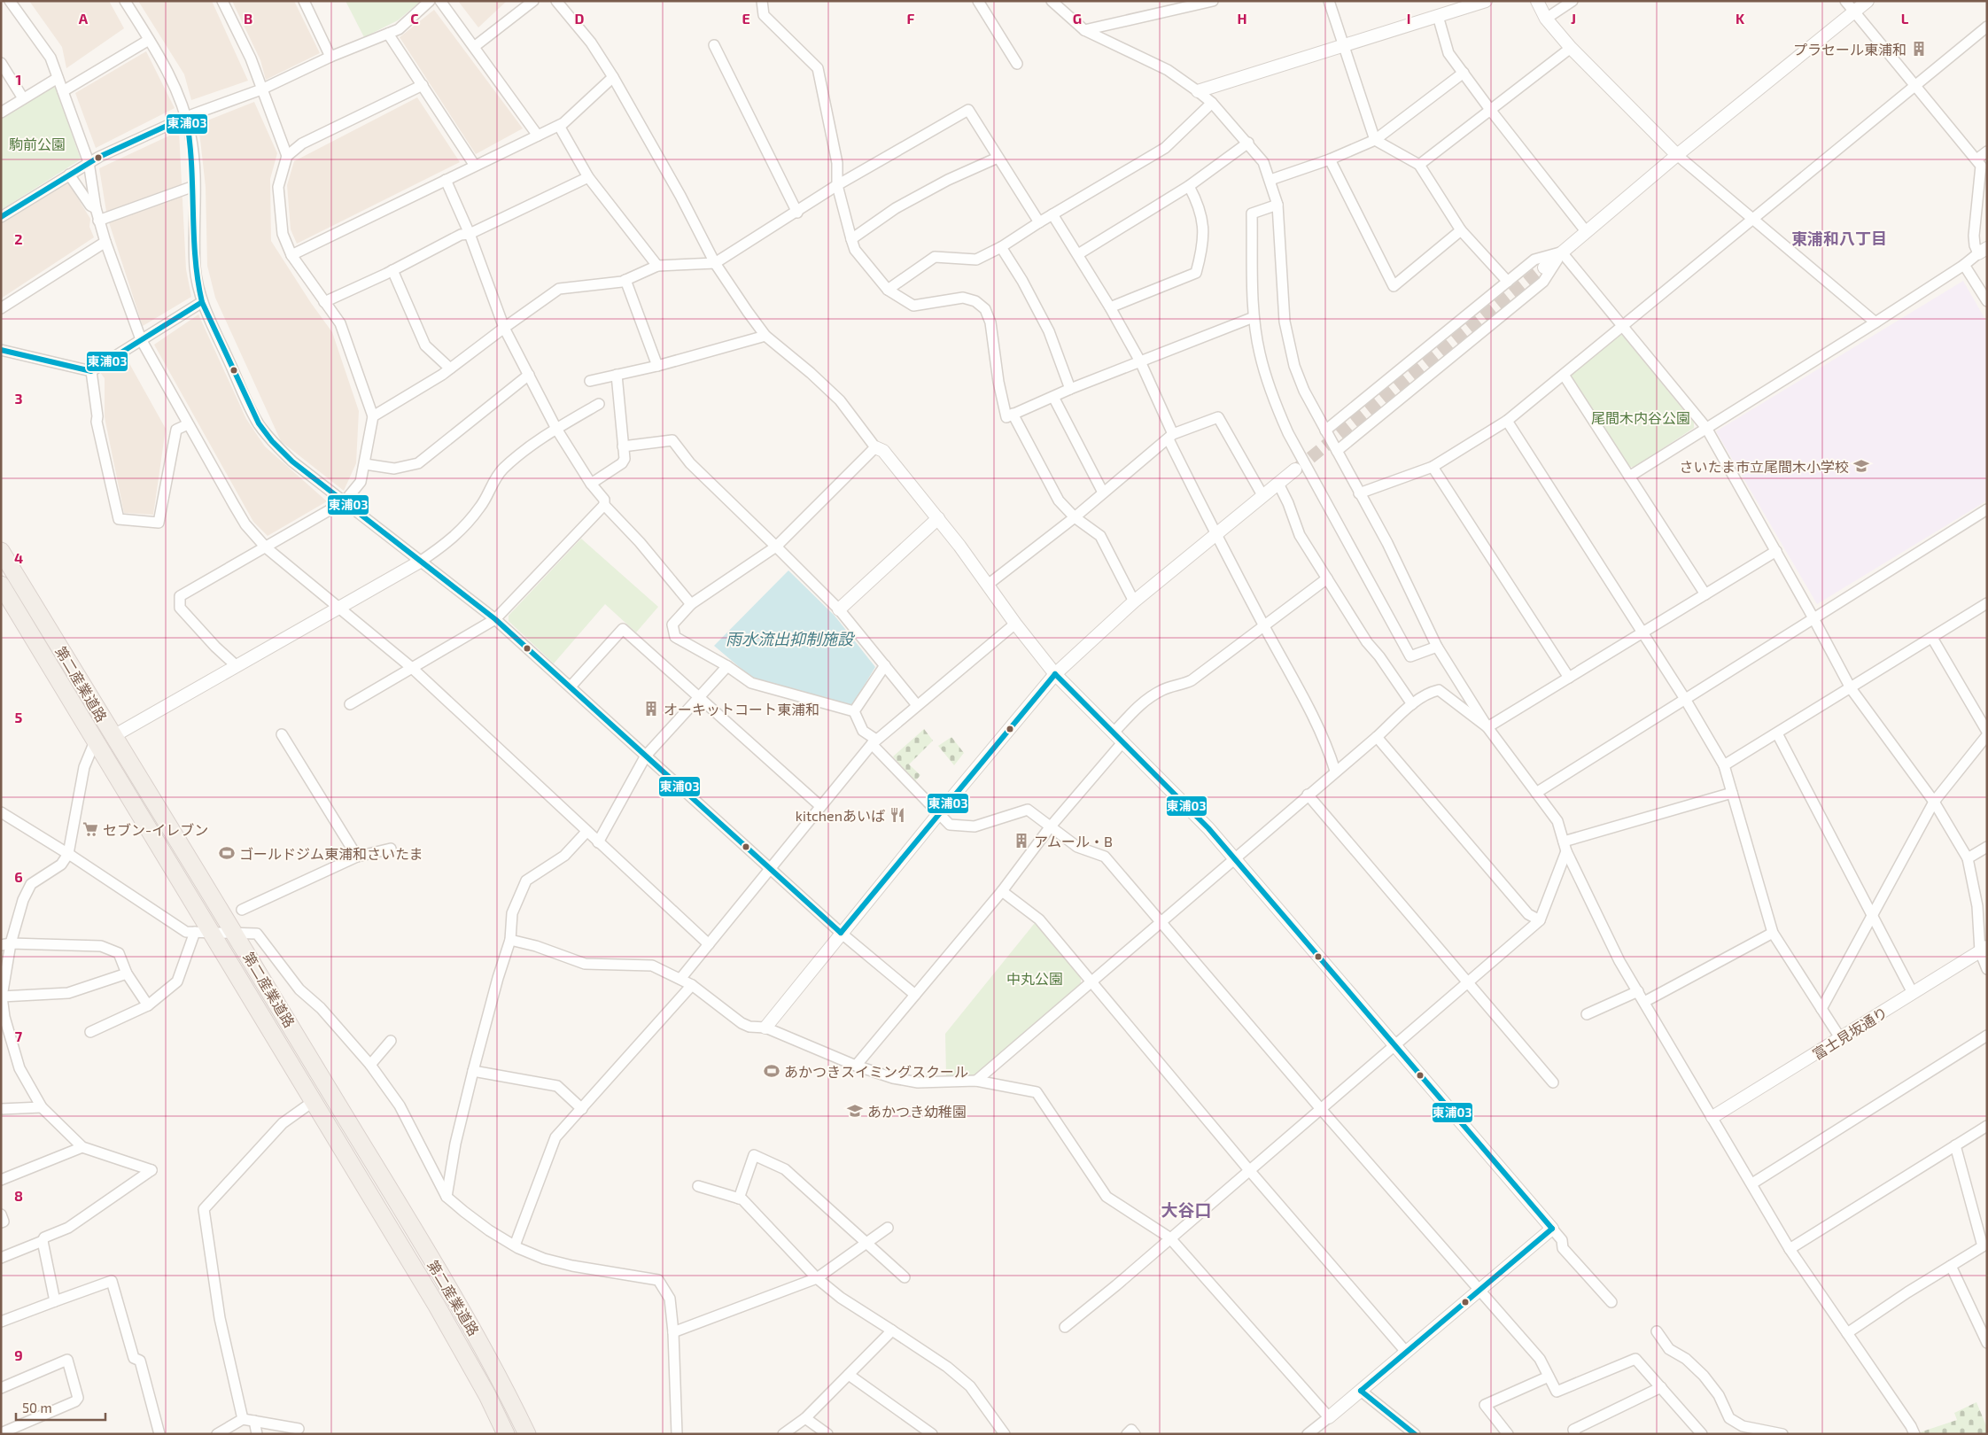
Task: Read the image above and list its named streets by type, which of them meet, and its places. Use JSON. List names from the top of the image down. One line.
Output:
{"streets":{"main road":["第二産業道路"],"street":["富士見坂通り"]},"districts":["東浦和八丁目","大谷口"],"water":["雨水流出抑制施設"],"parks":["駒前公園","尾間木内谷公園","中丸公園"],"places":{"building":["プラセール東浦和","オーキットコート東浦和","アムール・B"],"school or university":["さいたま市立尾間木小学校","あかつき幼稚園"],"restaurant":["kitchenあいば"],"supermarket":["セブン-イレブン"],"sports":["ゴールドジム東浦和さいたま","あかつきスイミングスクール"]},"lines":["transit line 東浦03"],"scale_bar":"50 m","grid":{"columns":["A","B","C","D","E","F","G","H","I","J","K","L"],"rows":["1","2","3","4","5","6","7","8","9"]}}
